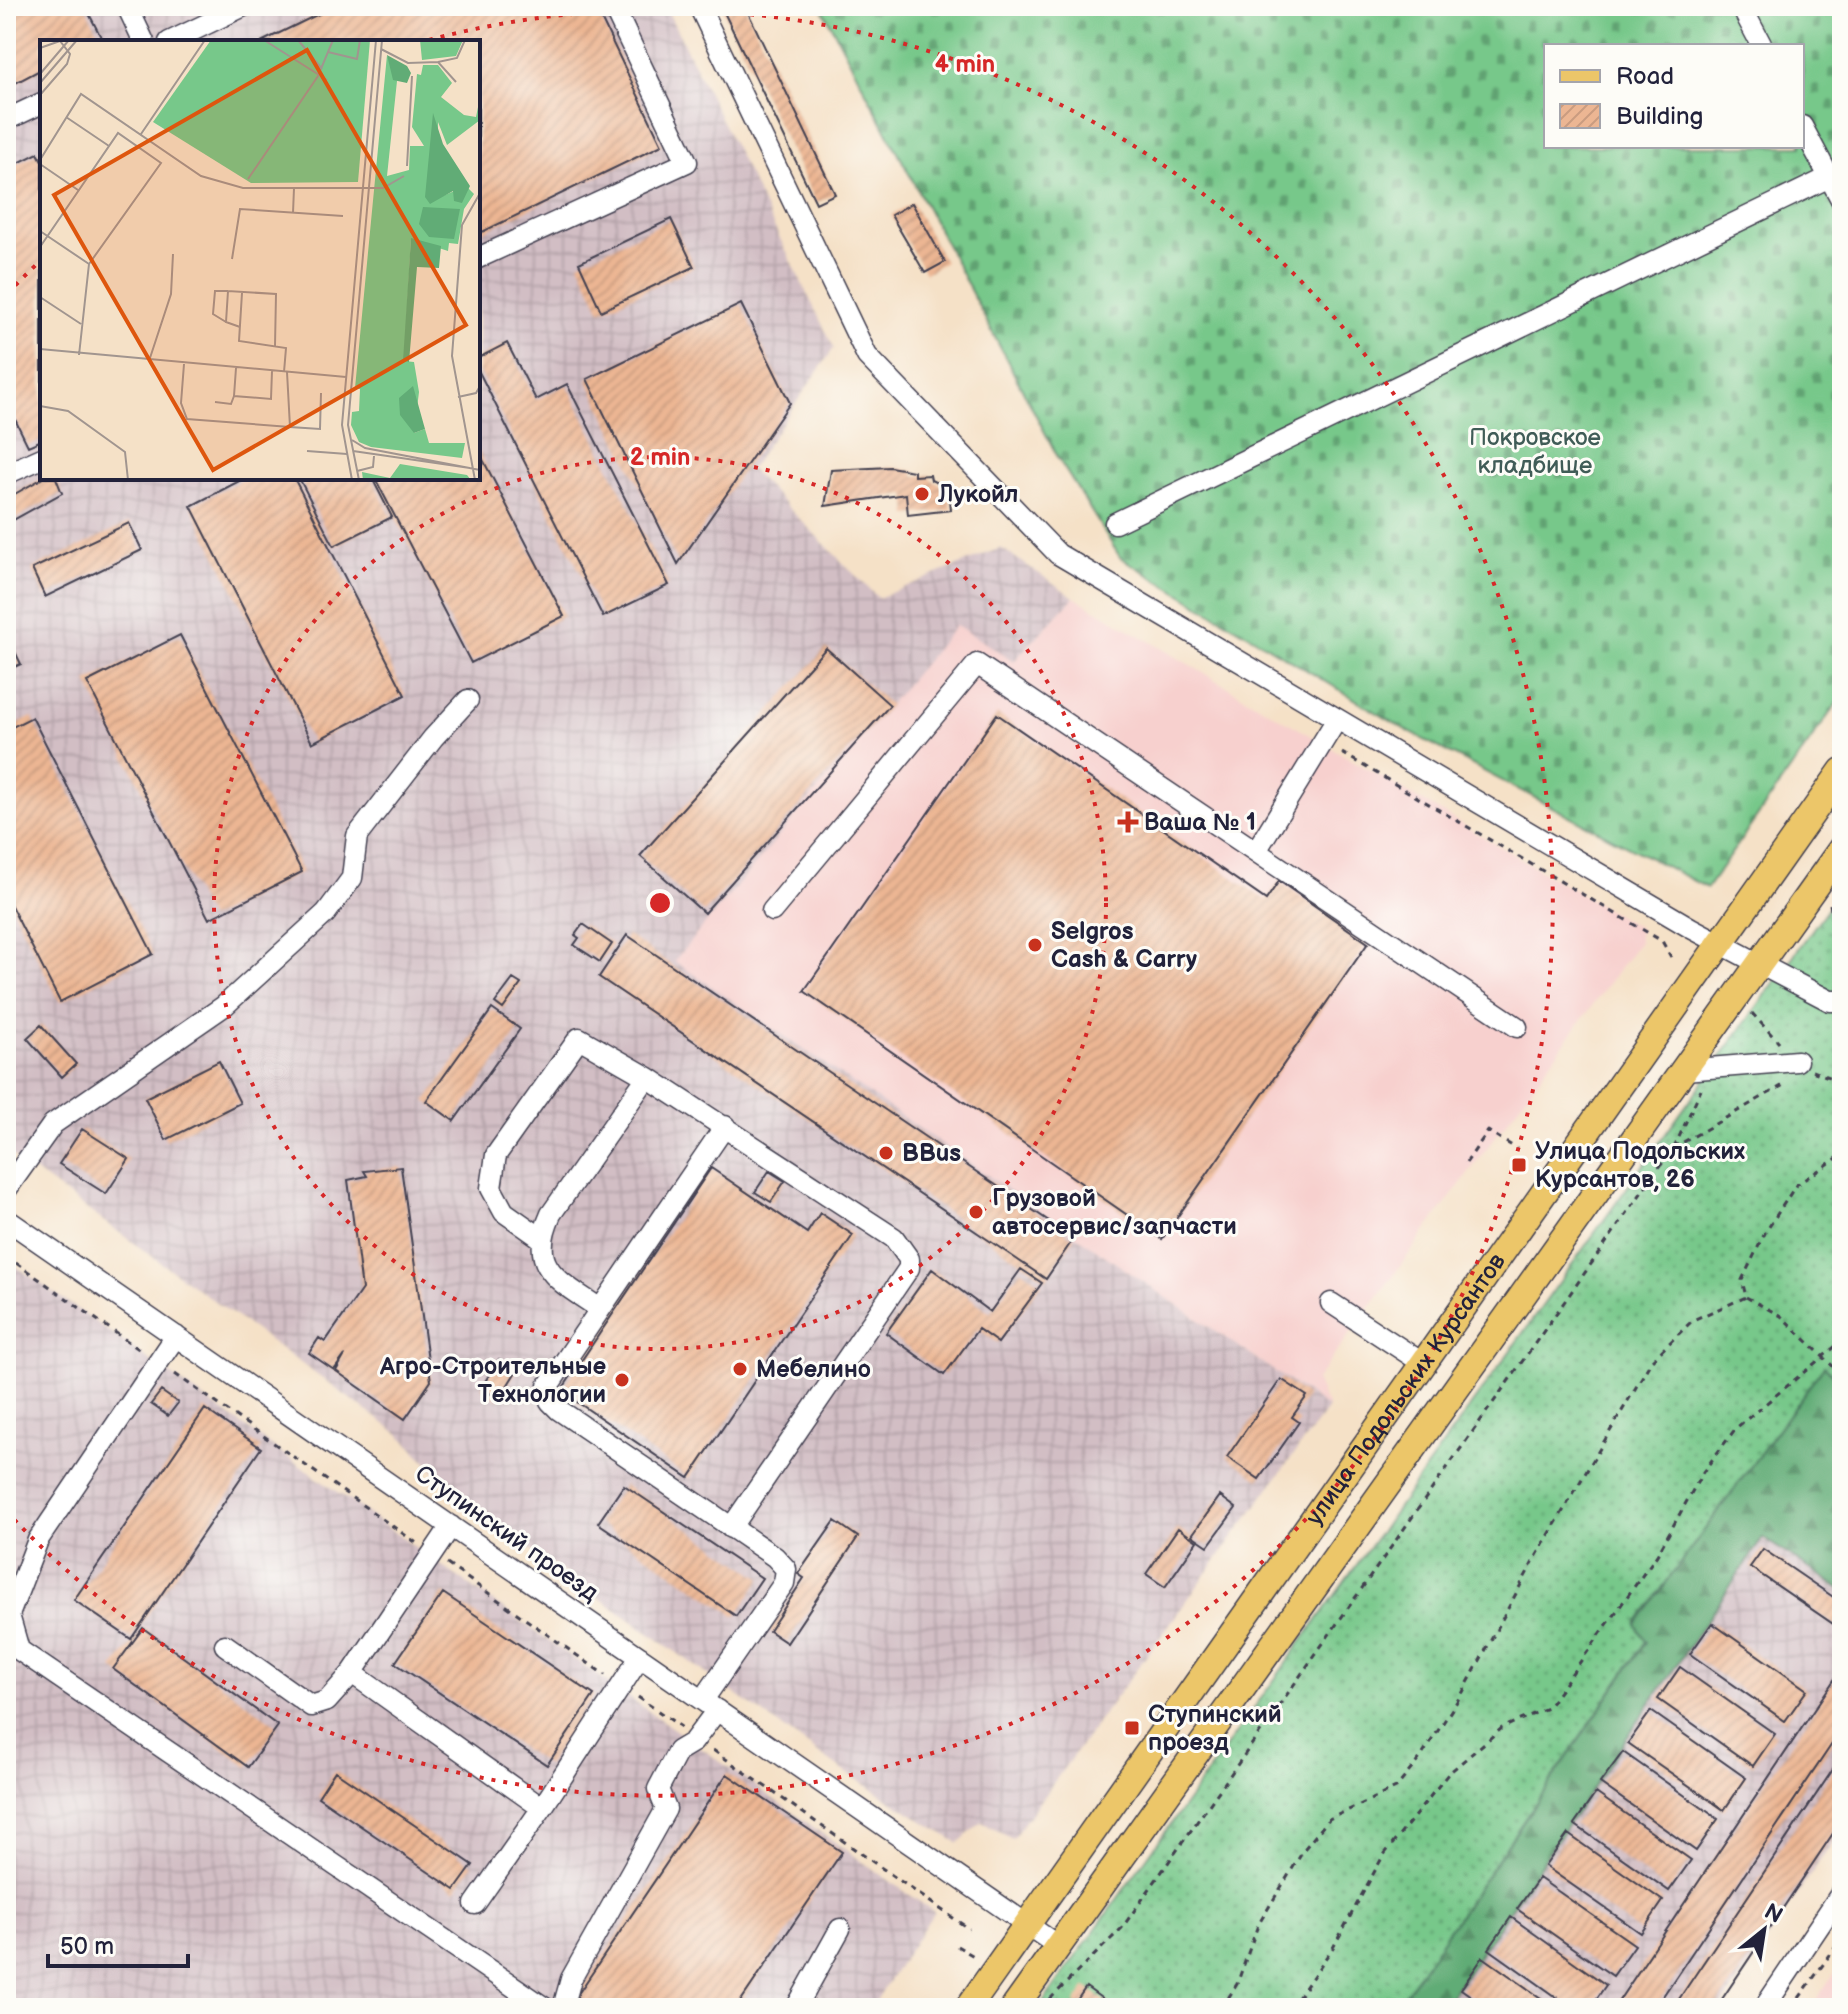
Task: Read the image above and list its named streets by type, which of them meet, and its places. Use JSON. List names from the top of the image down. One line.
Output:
{"streets":{"main road":["улица Подольских Курсантов"],"street":["Ступинский проезд"]},"crossings":[["улица Подольских Курсантов","Ступинский проезд"]],"parks":["Покровское кладбище"],"places":{"other":["Лукойл","Selgros Cash & Carry","BBus","Грузовой автосервис/запчасти","Мебелино","Агро-Строительные Технологии"],"health":["Ваша № 1"],"transit":["Улица Подольских Курсантов, 26","Ступинский проезд"]},"legend":["Road","Building"],"scale_bar":"50 m","north":"top right","rings":["4 min","2 min"]}
